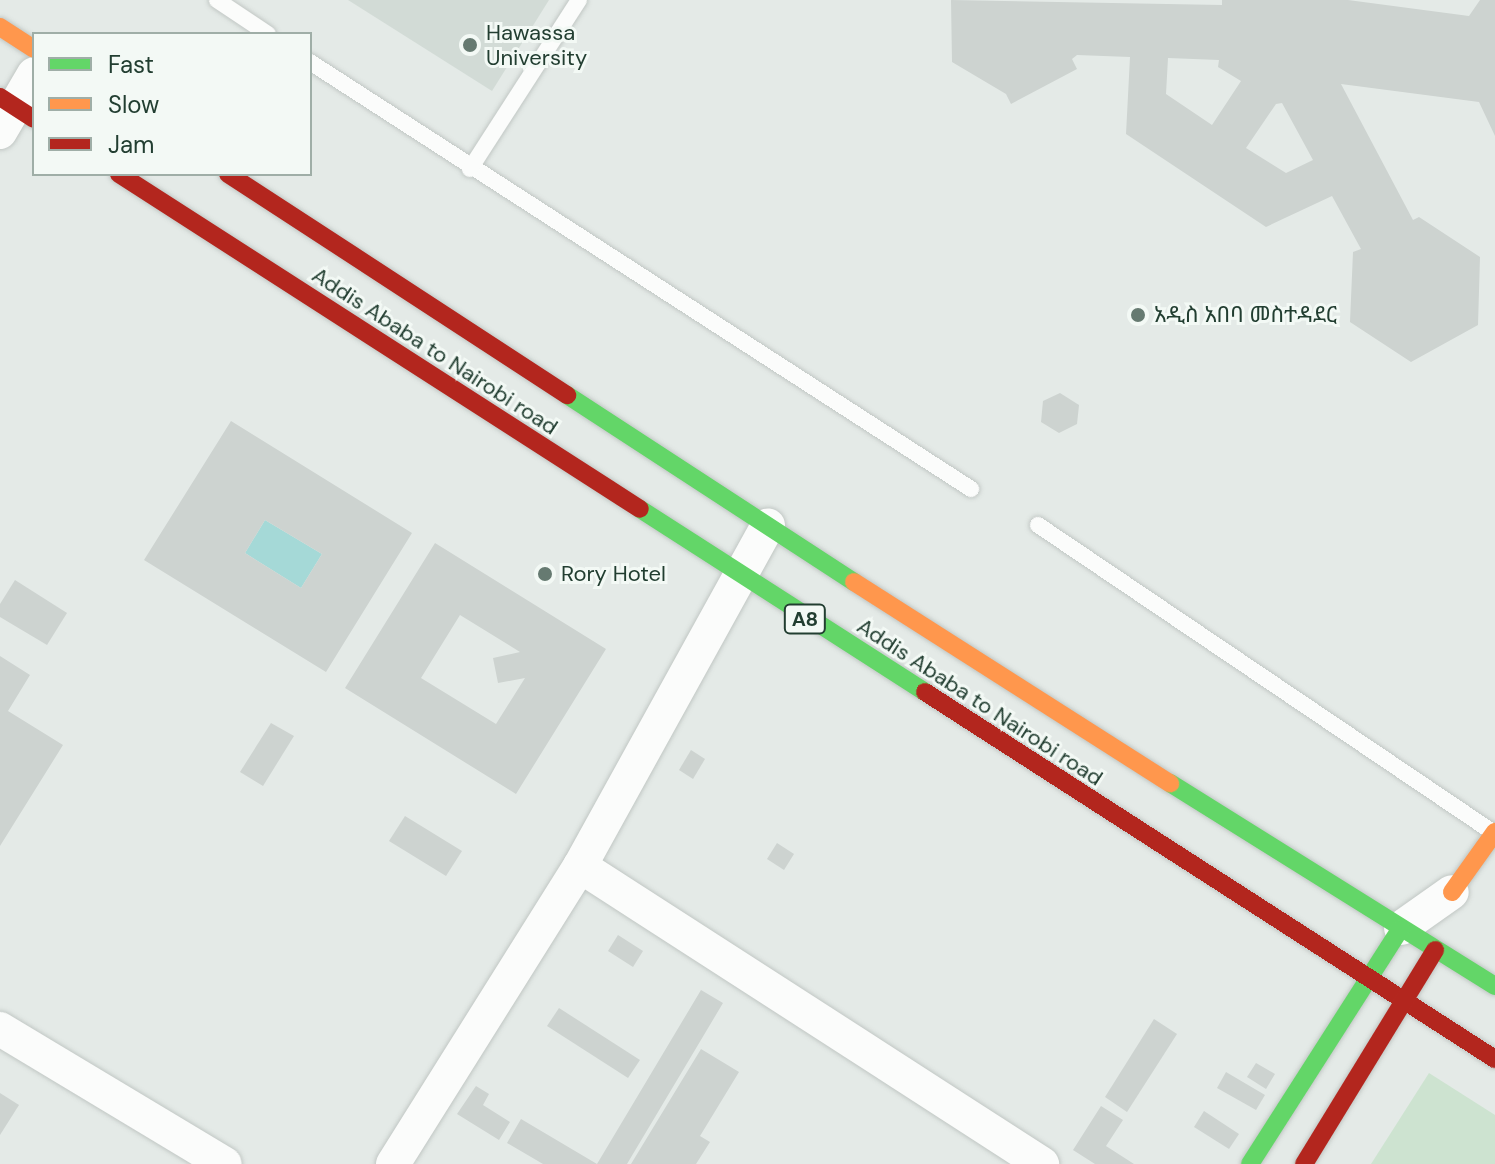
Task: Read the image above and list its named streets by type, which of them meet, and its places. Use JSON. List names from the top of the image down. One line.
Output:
{"streets":{"main road":["Addis Ababa to Nairobi road","A8"]},"places":["Hawassa University","አዲስ አበባ መስተዳደር","Rory Hotel"],"legend":["Fast","Slow","Jam"]}
